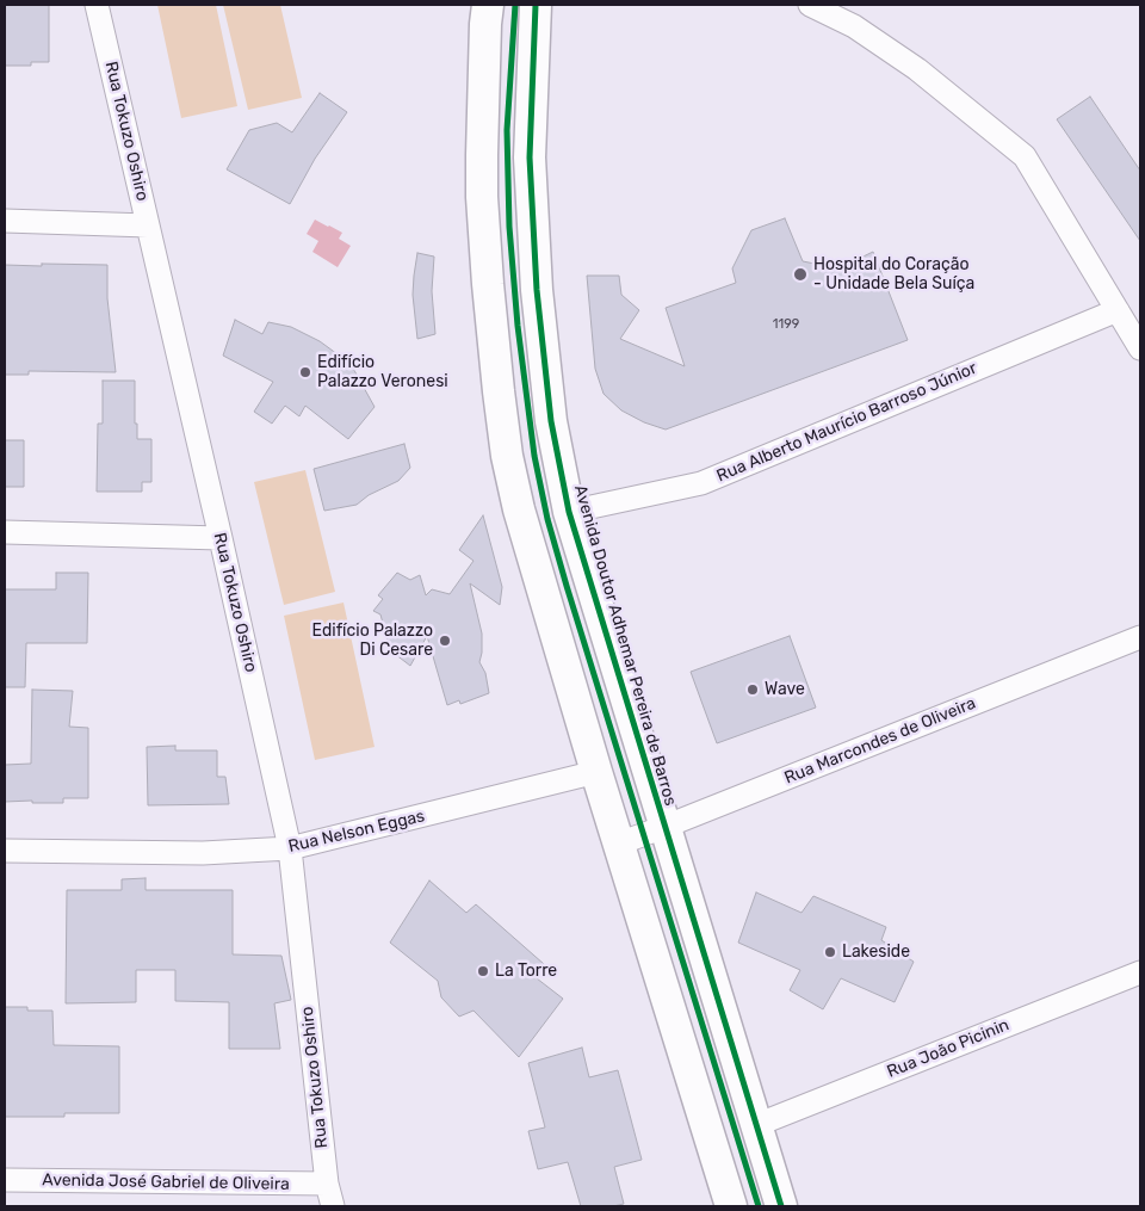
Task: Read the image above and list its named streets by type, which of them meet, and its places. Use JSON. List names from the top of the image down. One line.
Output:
{"streets":{"street":["Rua Tokuzo Oshiro","Rua Alberto Maurício Barroso Júnior","Avenida Doutor Adhemar Pereira de Barros","Rua Marcondes de Oliveira","Rua Nelson Eggas","Rua João Picinin","Avenida José Gabriel de Oliveira"]},"crossings":[["Rua Tokuzo Oshiro","Rua Nelson Eggas"],["Rua Tokuzo Oshiro","Avenida José Gabriel de Oliveira"],["Rua Alberto Maurício Barroso Júnior","Avenida Doutor Adhemar Pereira de Barros"],["Avenida Doutor Adhemar Pereira de Barros","Rua Marcondes de Oliveira"],["Avenida Doutor Adhemar Pereira de Barros","Rua João Picinin"]],"places":["Hospital do Coração - Unidade Bela Suíça","Edifício Palazzo Veronesi","Edifício Palazzo Di Cesare","Wave","Lakeside","La Torre"],"house_numbers":["1199"]}
